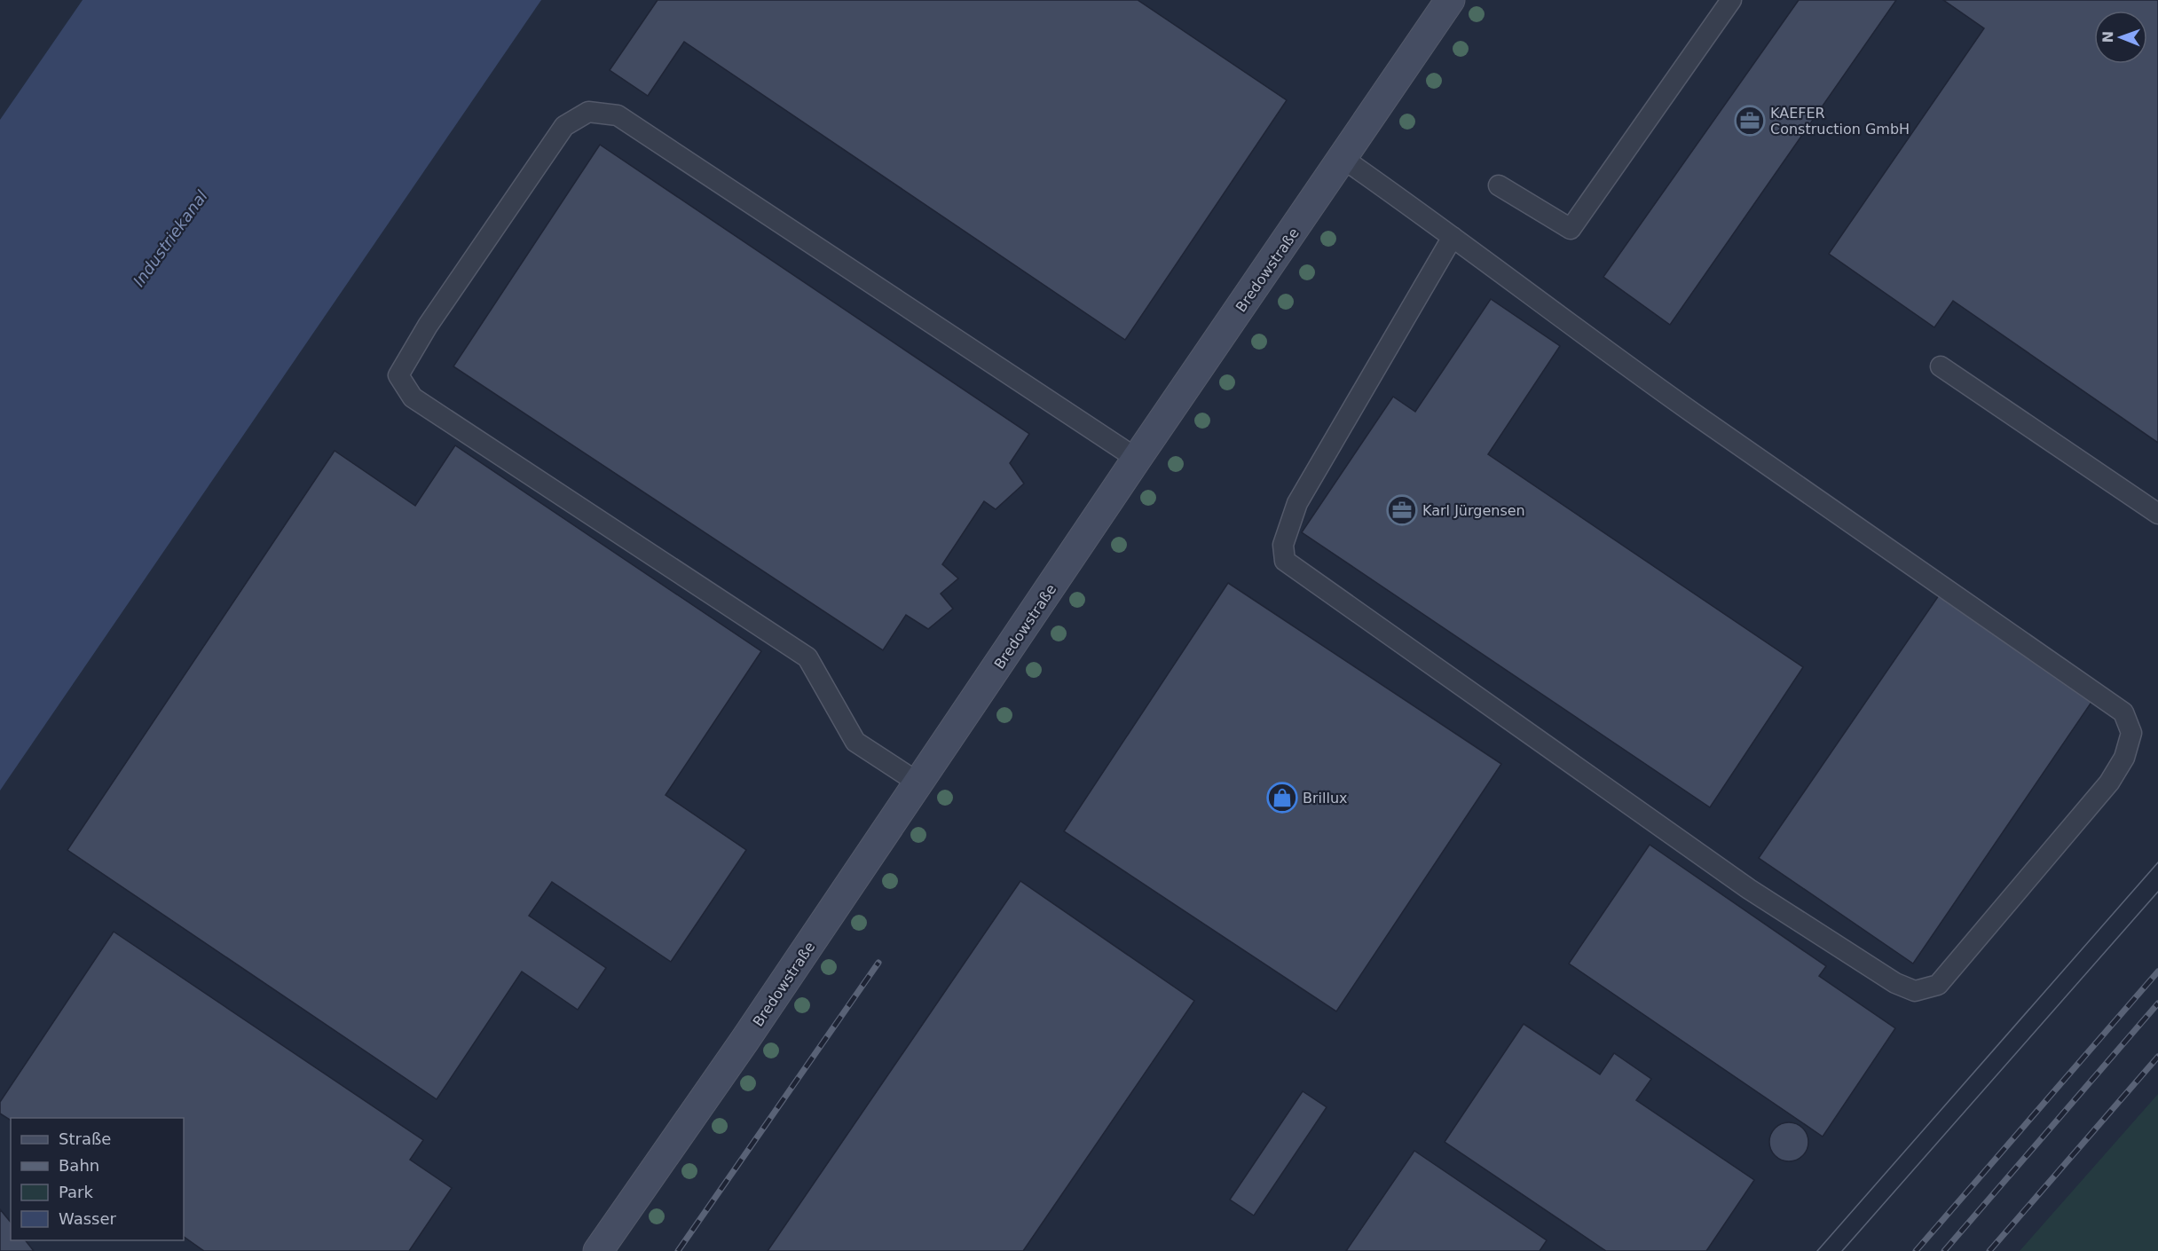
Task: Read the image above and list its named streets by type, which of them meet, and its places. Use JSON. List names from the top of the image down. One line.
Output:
{"streets":{"street":["Bredowstraße"]},"water":["Industriekanal"],"places":{"office":["KAEFER Construction GmbH","Karl Jürgensen"],"shop":["Brillux"]},"legend":["Straße","Bahn","Park","Wasser"],"north":"left"}
